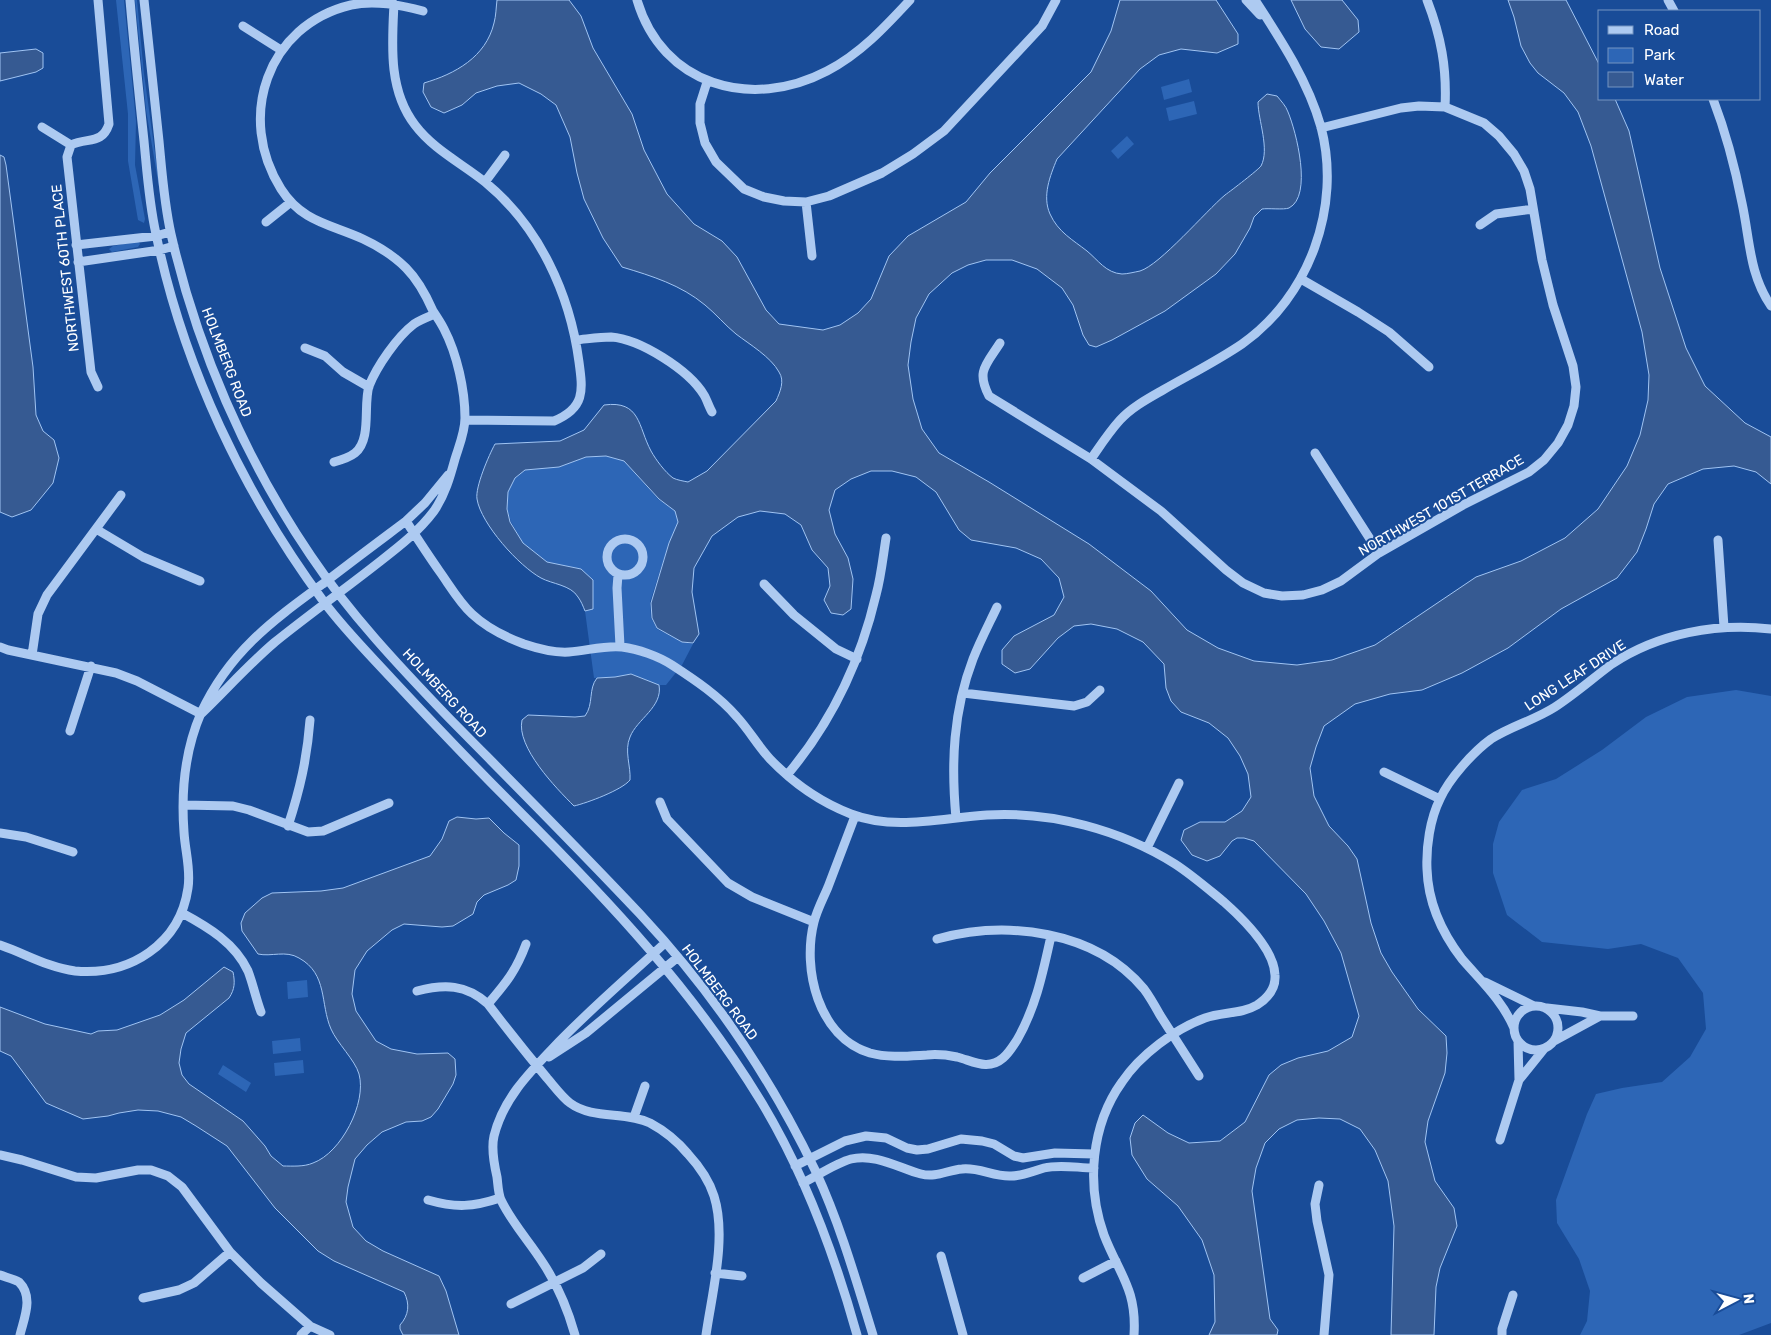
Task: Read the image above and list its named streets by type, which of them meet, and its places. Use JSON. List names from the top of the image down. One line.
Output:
{"streets":{"street":["NORTHWEST 60TH PLACE","HOLMBERG ROAD","NORTHWEST 101ST TERRACE","LONG LEAF DRIVE"]},"legend":["Road","Park","Water"],"north":"right"}
